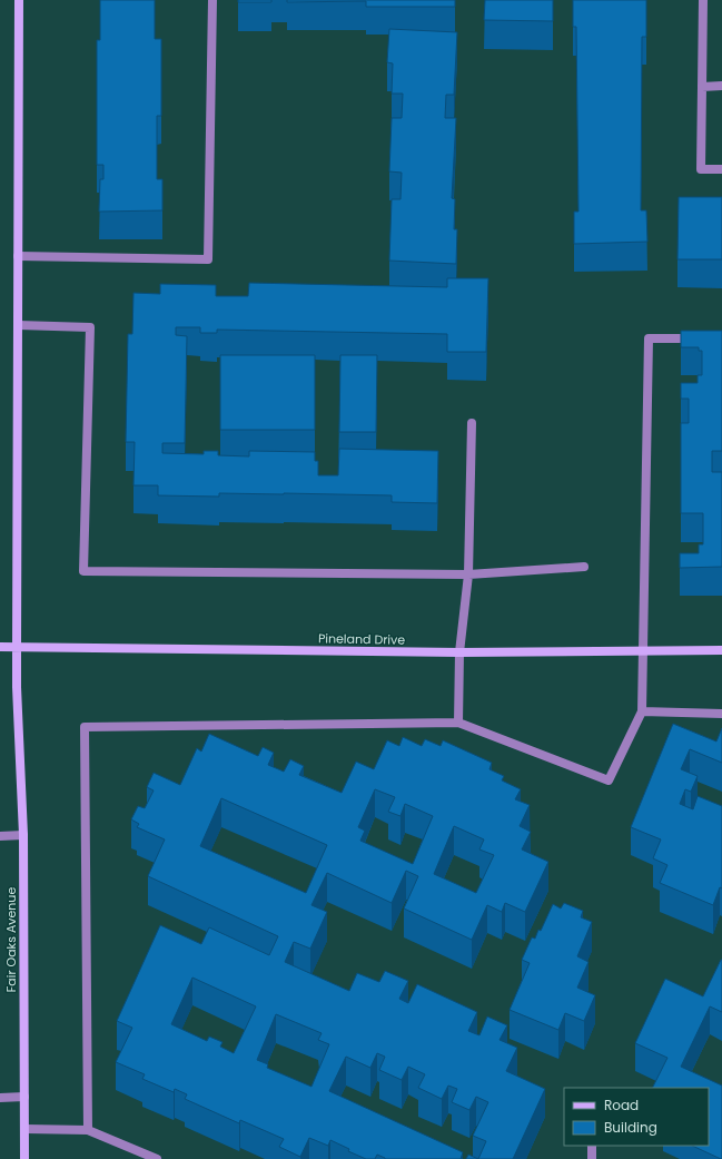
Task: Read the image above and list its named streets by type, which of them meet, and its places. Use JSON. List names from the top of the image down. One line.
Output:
{"streets":{"main road":["Pineland Drive","Fair Oaks Avenue"]},"crossings":[["Pineland Drive","Fair Oaks Avenue"]],"legend":["Road","Building"]}
